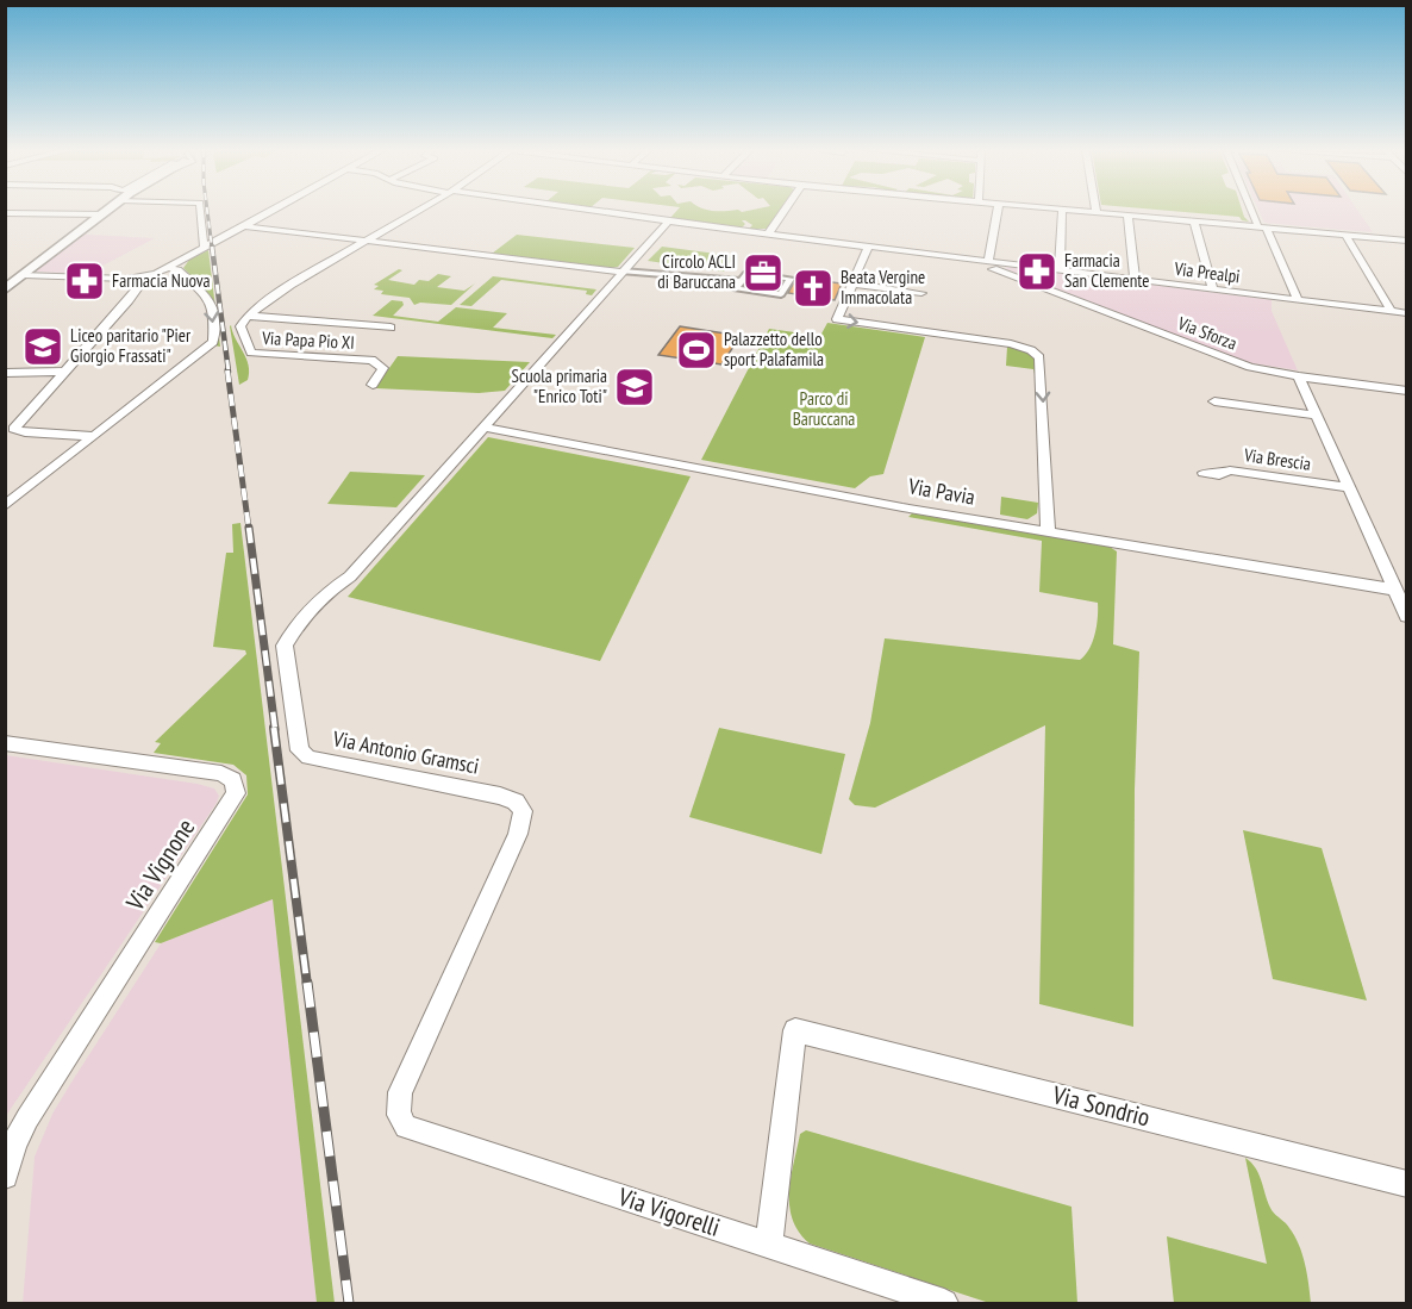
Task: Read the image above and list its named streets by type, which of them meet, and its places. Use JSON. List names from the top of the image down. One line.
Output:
{"streets":{"street":["Via Prealpi","Via Sforza","Via Papa Pio XI","Via Brescia","Via Pavia","Via Antonio Gramsci","Via Vignone","Via Sondrio","Via Vigorelli"]},"crossings":[["Via Prealpi","Via Sforza"],["Via Prealpi","Via Antonio Gramsci"],["Via Pavia","Via Antonio Gramsci"],["Via Antonio Gramsci","Via Vigorelli"],["Via Sondrio","Via Vigorelli"]],"parks":["Parco di Baruccana"],"places":{"pharmacy":["Farmacia San Clemente","Farmacia Nuova"],"office":["Circolo ACLI di Baruccana"],"church":["Beata Vergine Immacolata"],"school or university":["Liceo paritario \"Pier Giorgio Frassati\"","Scuola primaria \"Enrico Toti\""],"sports":["Palazzetto dello sport Palafamila"]}}
